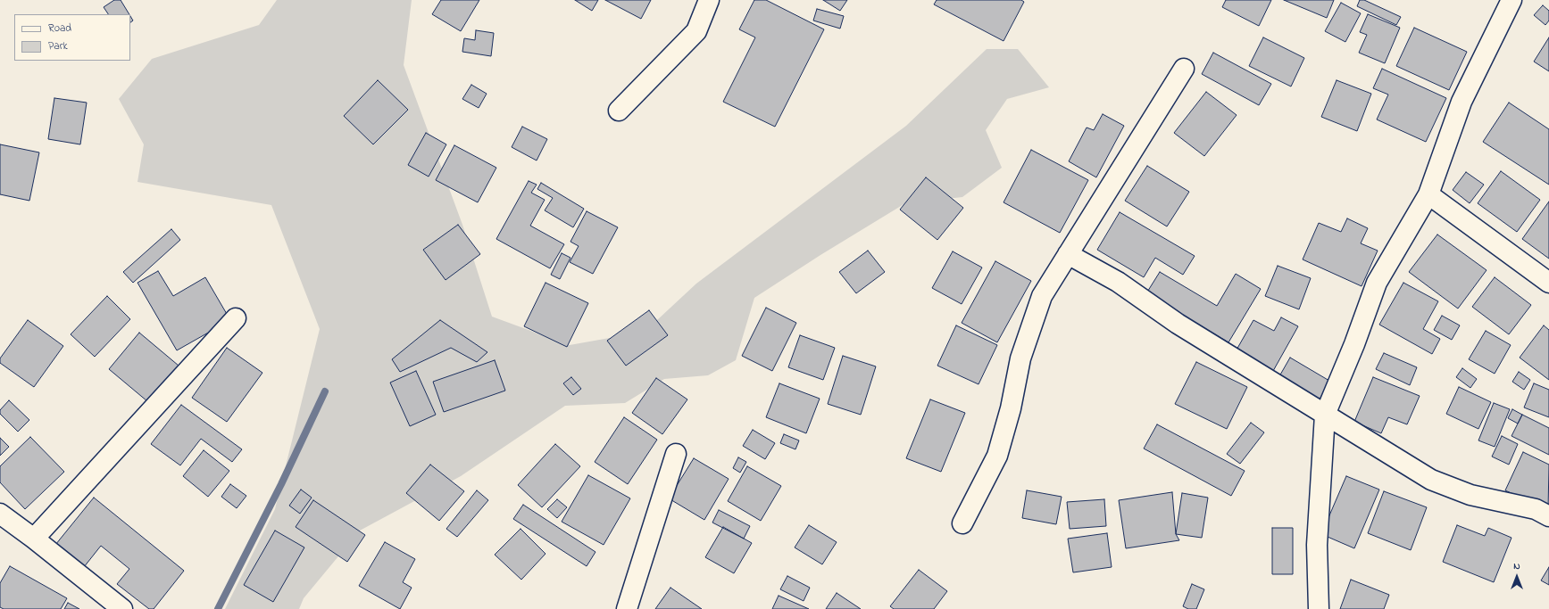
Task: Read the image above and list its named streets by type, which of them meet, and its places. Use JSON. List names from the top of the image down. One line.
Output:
{"legend":["Road","Park"],"north":"top"}
